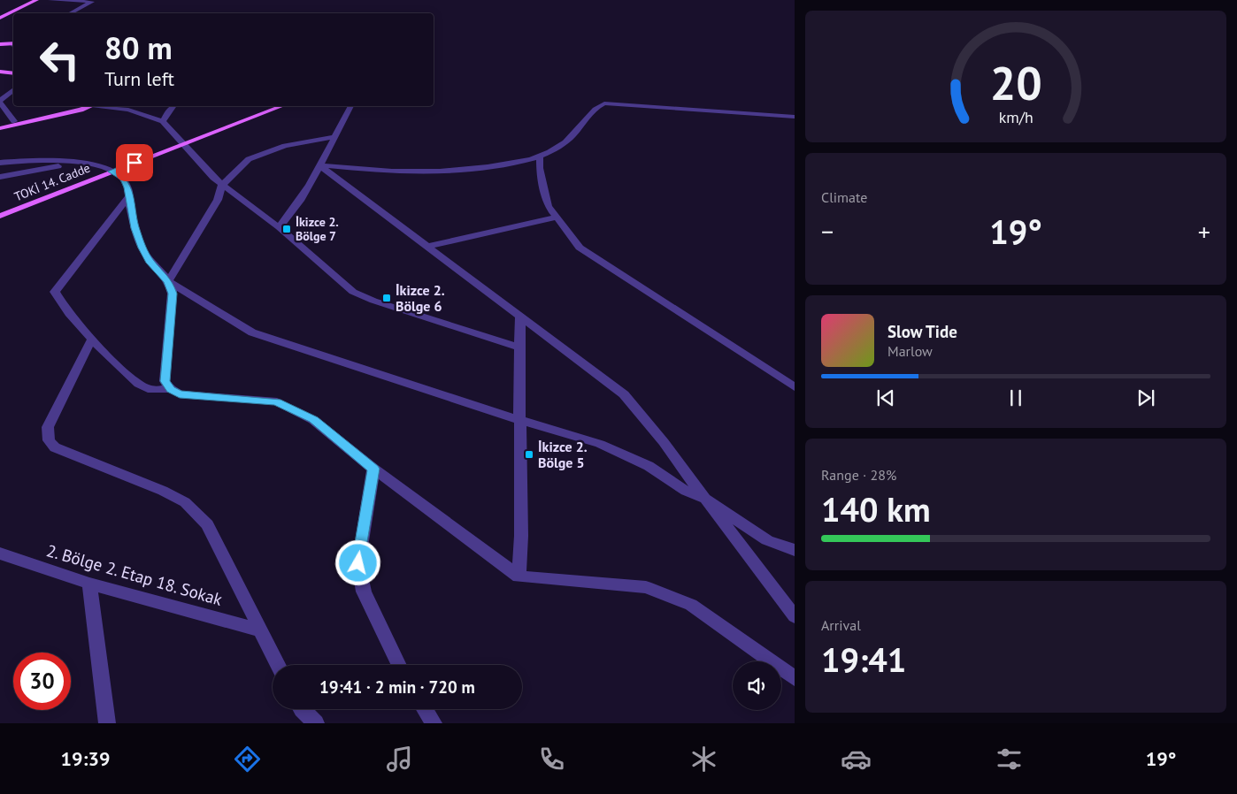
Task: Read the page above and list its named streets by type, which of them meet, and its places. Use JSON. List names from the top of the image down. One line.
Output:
{"streets":{"main road":["TOKİ 14. Cadde"],"street":["2. Bölge 2. Etap 18. Sokak"]},"places":{"transit":["İkizce 2. Bölge 7","İkizce 2. Bölge 6","İkizce 2. Bölge 5"]},"page":{"turn":["80 m","Turn left"],"tile":["Climate",["Range · 28%","140 km"],["Arrival","19:41"]],"heat":["−","19°","+"],"song":["Slow Tide","Marlow"],"limit":"30","trip":"19:41 · 2 min · 720 m","tabs":["19:39","19°"],"gauge":["20","km/h"]}}
